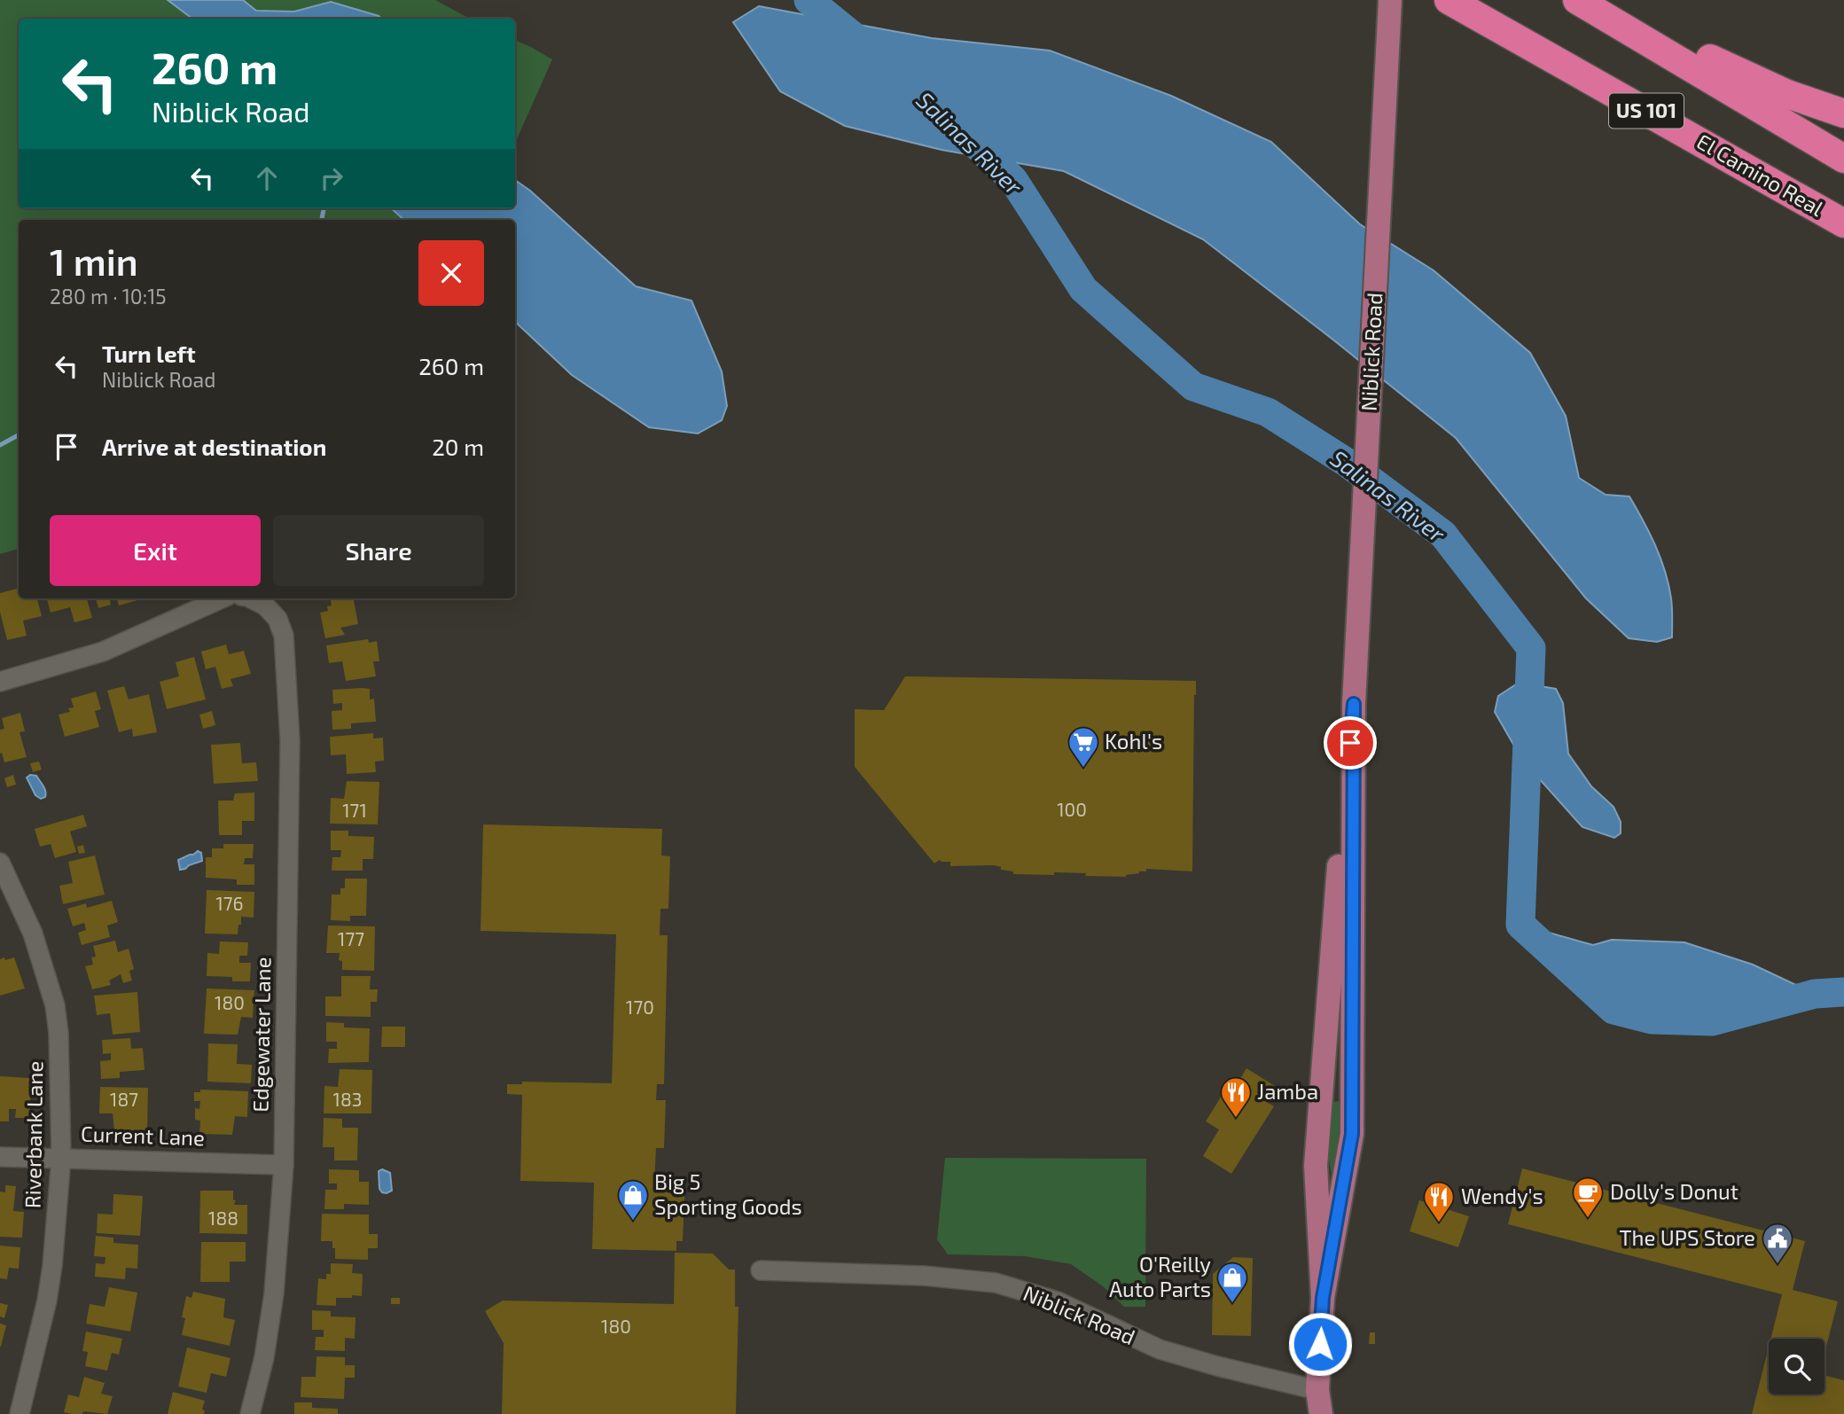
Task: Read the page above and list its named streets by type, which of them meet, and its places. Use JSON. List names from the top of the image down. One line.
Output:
{"streets":{"highway":["US 101","El Camino Real"],"main road":["Niblick Road"],"street":["Edgewater Lane","Riverbank Lane","Current Lane"]},"crossings":[["Edgewater Lane","Current Lane"],["Riverbank Lane","Current Lane"]],"water":["Salinas River"],"places":{"supermarket":["Kohl's"],"restaurant":["Jamba","Wendy's"],"cafe":["Dolly's Donut"],"shop":["Big 5 Sporting Goods","O'Reilly Auto Parts"],"public building":["The UPS Store"]},"house_numbers":["100","171","176","177","180","170","187","183","188","180"],"page":{"turn":["260 m","Niblick Road"],"heading":["1 min","280 m · 10:15"],"list":[{"name":"Turn left","note":"Niblick Road","value":"260 m"},{"name":"Arrive at destination","value":"20 m"}],"buttons":["Exit","Share"]}}
